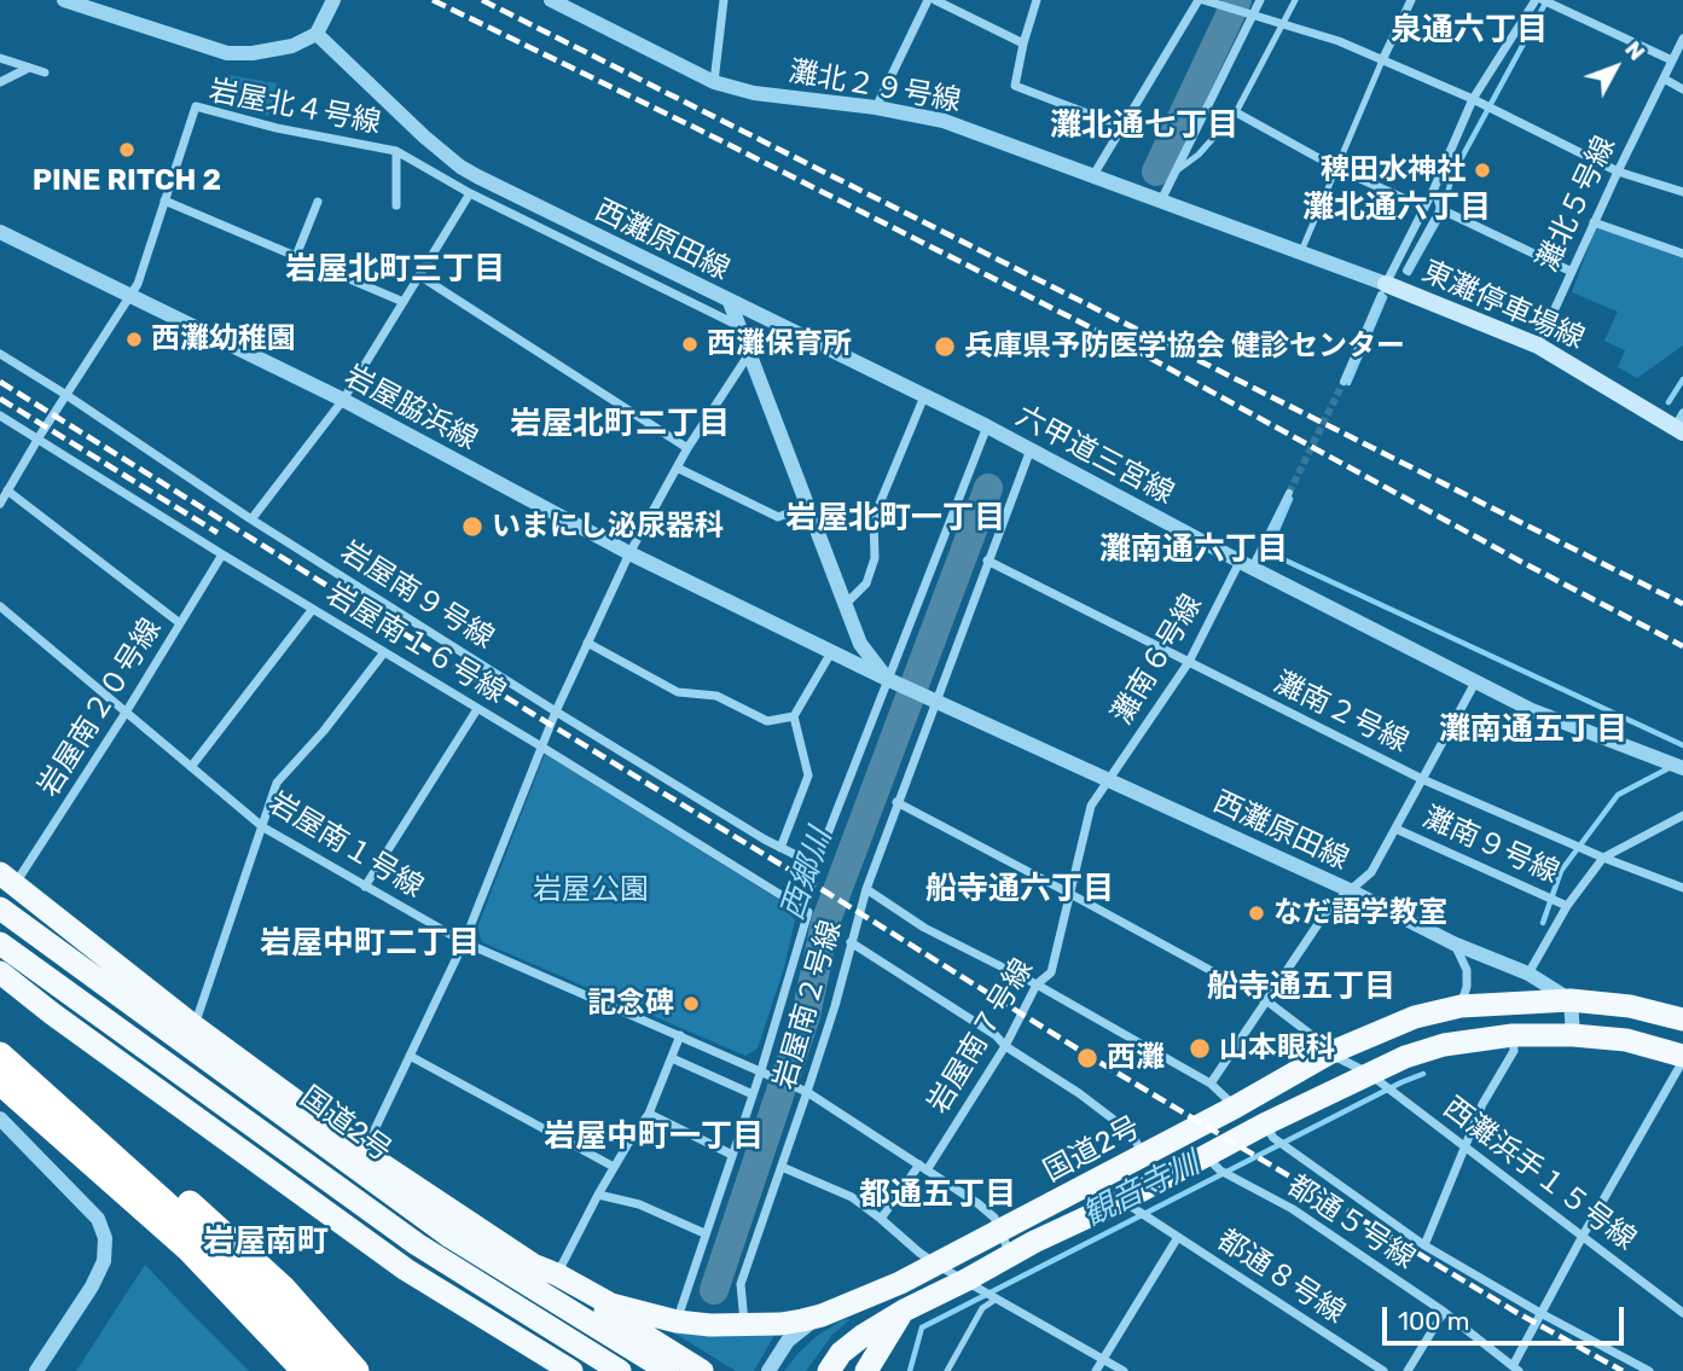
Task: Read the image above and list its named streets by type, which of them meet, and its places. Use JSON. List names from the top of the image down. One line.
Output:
{"streets":{"highway":["国道2号"],"main road":["東灘停車場線"],"street":["灘北２９号線","岩屋北４号線","灘北５号線","西灘原田線","岩屋脇浜線","六甲道三宮線","岩屋南９号線","岩屋南１６号線","灘南６号線","岩屋南２０号線","灘南２号線","岩屋南１号線","灘南９号線","岩屋南２号線","岩屋南７号線","西灘浜手１５号線","都通５号線","都通８号線"]},"crossings":[["灘北２９号線","東灘停車場線"],["岩屋北４号線","西灘原田線"],["岩屋北４号線","岩屋脇浜線"],["岩屋北４号線","岩屋南９号線"],["岩屋北４号線","岩屋南１６号線"],["灘北５号線","東灘停車場線"],["西灘原田線","岩屋脇浜線"],["西灘原田線","六甲道三宮線"],["西灘原田線","岩屋南９号線"],["西灘原田線","灘南６号線"],["西灘原田線","岩屋南２号線"],["西灘原田線","岩屋南７号線"],["西灘原田線","国道2号"],["岩屋脇浜線","岩屋南９号線"],["岩屋脇浜線","岩屋南２号線"],["六甲道三宮線","灘南６号線"],["六甲道三宮線","岩屋南２号線"],["岩屋南１６号線","岩屋南２０号線"],["岩屋南１６号線","岩屋南１号線"],["灘南６号線","灘南２号線"],["灘南６号線","岩屋南７号線"],["岩屋南２０号線","岩屋南１号線"],["岩屋南２０号線","国道2号"],["灘南２号線","岩屋南２号線"],["岩屋南１号線","岩屋南２号線"],["岩屋南２号線","国道2号"],["岩屋南２号線","西灘浜手１５号線"],["岩屋南７号線","西灘浜手１５号線"],["国道2号","西灘浜手１５号線"],["国道2号","都通５号線"],["国道2号","都通８号線"]],"districts":["泉通六丁目","灘北通七丁目","灘北通六丁目","岩屋北町三丁目","岩屋北町二丁目","岩屋北町一丁目","灘南通六丁目","灘南通五丁目","船寺通六丁目","岩屋中町二丁目","船寺通五丁目","岩屋中町一丁目","都通五丁目","岩屋南町"],"water":["西郷川","観音寺川"],"parks":["岩屋公園"],"places":["PINE RITCH 2","稗田水神社","西灘幼稚園","西灘保育所","兵庫県予防医学協会 健診センター","いまにし泌尿器科","なだ語学教室","記念碑","山本眼科","西灘"],"scale_bar":"100 m","north":"top right"}
